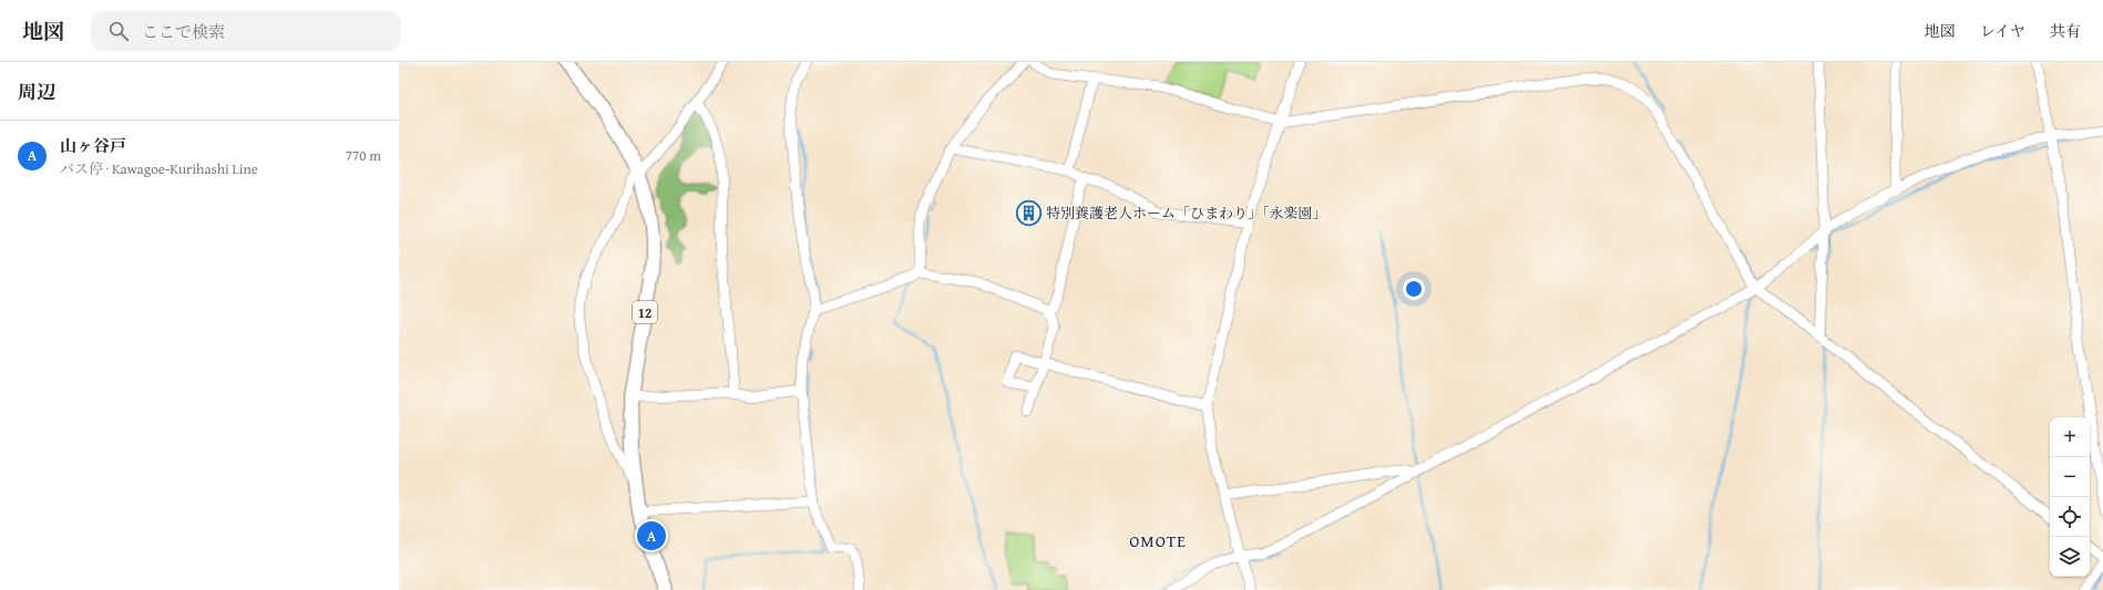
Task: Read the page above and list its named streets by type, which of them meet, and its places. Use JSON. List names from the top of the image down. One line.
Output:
{"streets":{"main road":["12"]},"districts":["OMOTE"],"places":{"building":["特別養護老人ホーム「ひまわり」「永楽園」"]},"page":{"header":"地図","search":"ここで検索","nav":["地図","レイヤ","共有"],"heading":"周辺","list":[{"mark":"A","name":"山ヶ谷戸","note":"バス停 · Kawagoe-Kurihashi Line","value":"770 m"}],"map_buttons":["+","−"],"pins":"A"}}
